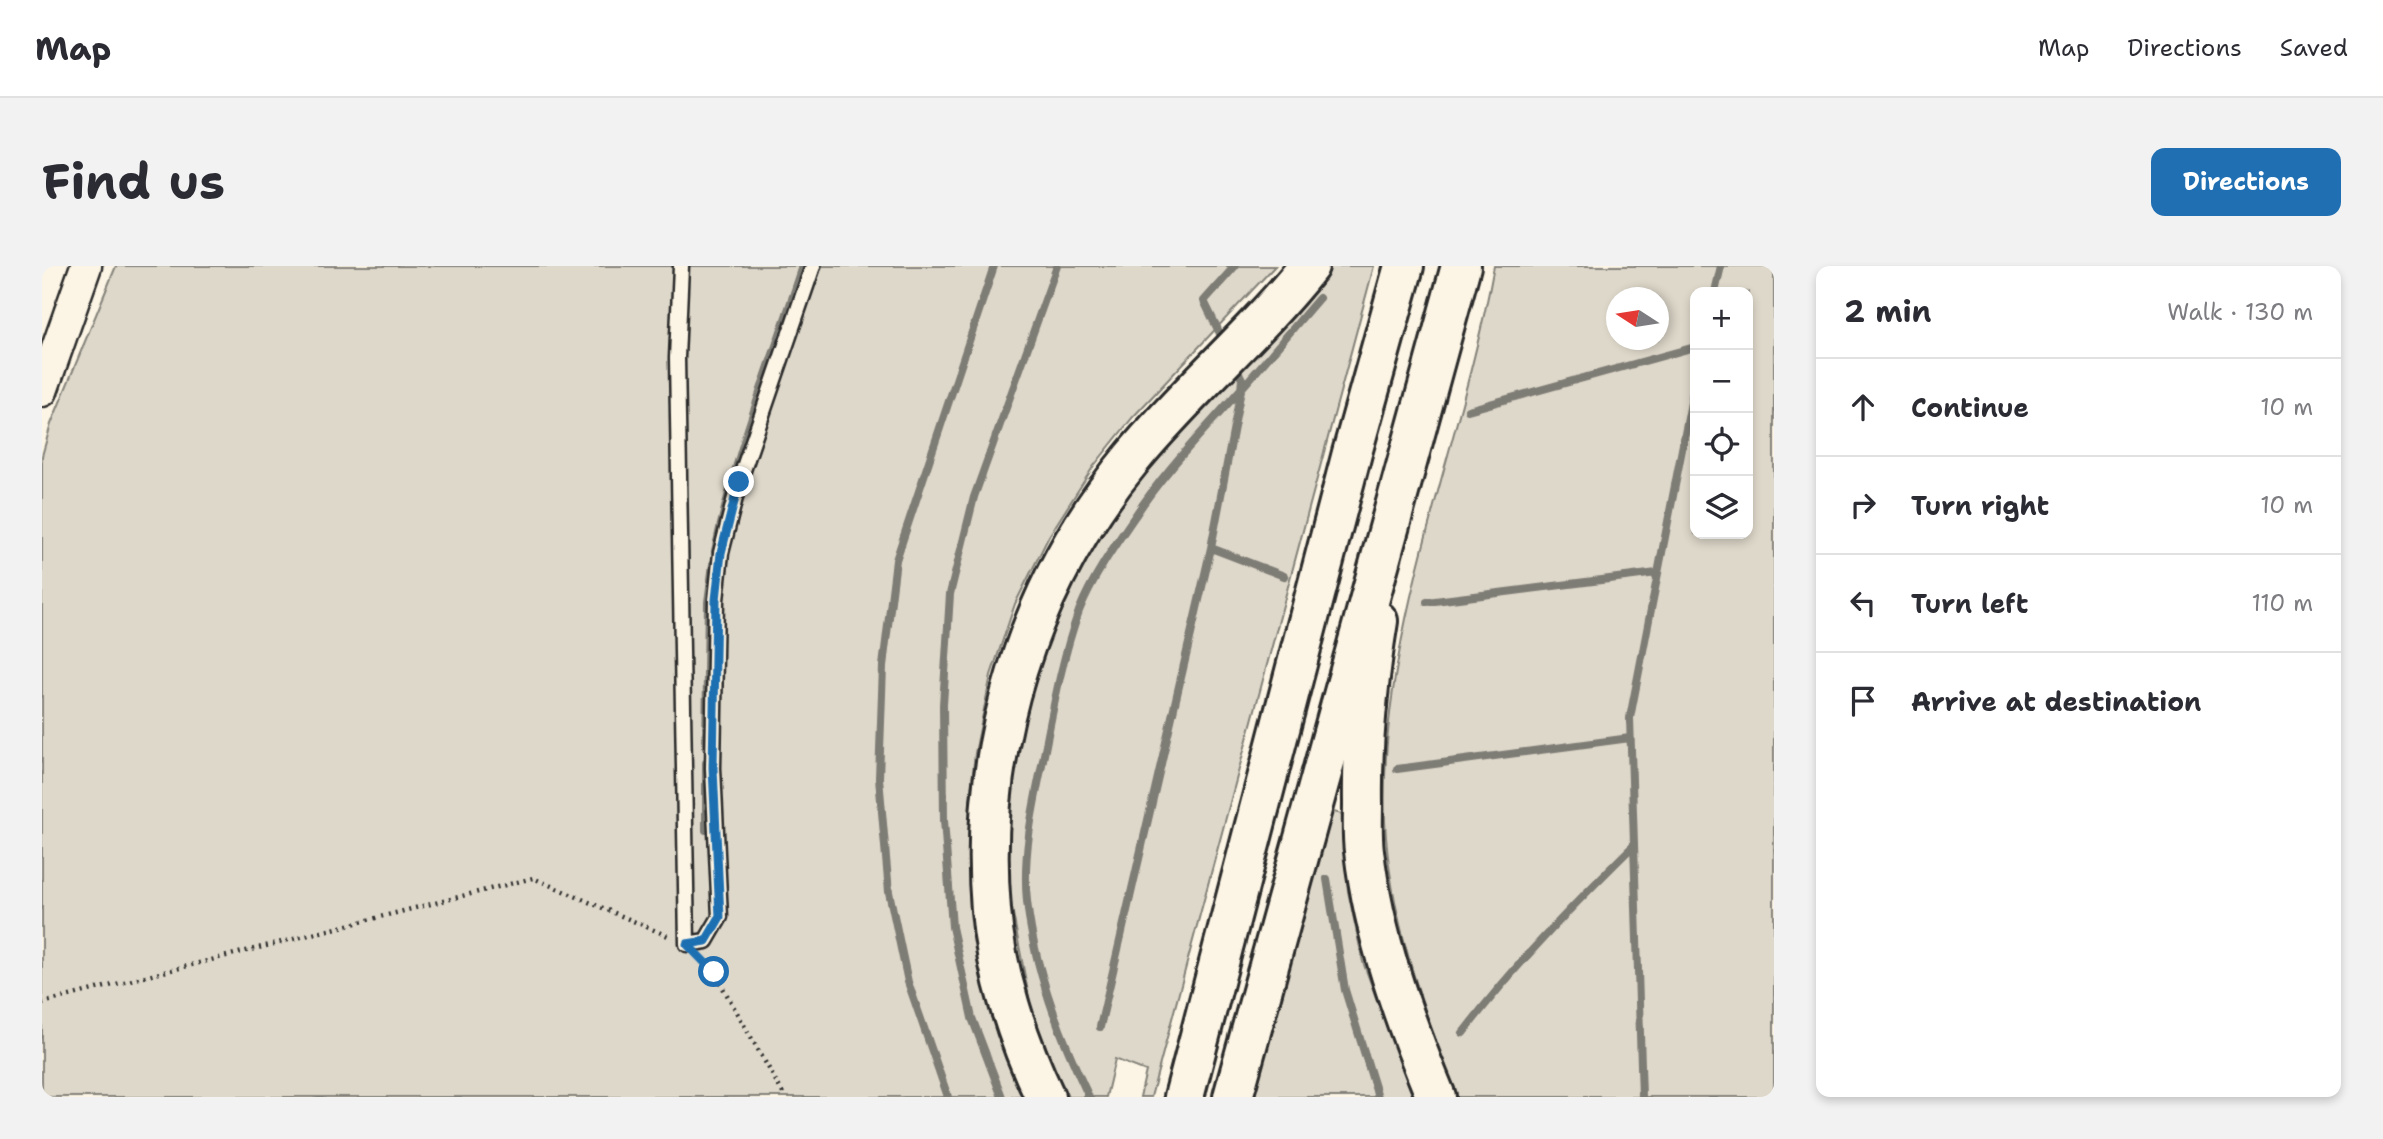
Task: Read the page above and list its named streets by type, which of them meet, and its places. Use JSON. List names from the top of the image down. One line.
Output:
{"north":"left","page":{"header":"Map","nav":["Map","Directions","Saved"],"buttons":"Directions","title":"Find us","heading":["2 min","Walk · 130 m"],"map_buttons":["+","−"],"list":[["Continue","10 m"],["Turn right","10 m"],["Turn left","110 m"],"Arrive at destination"]}}
